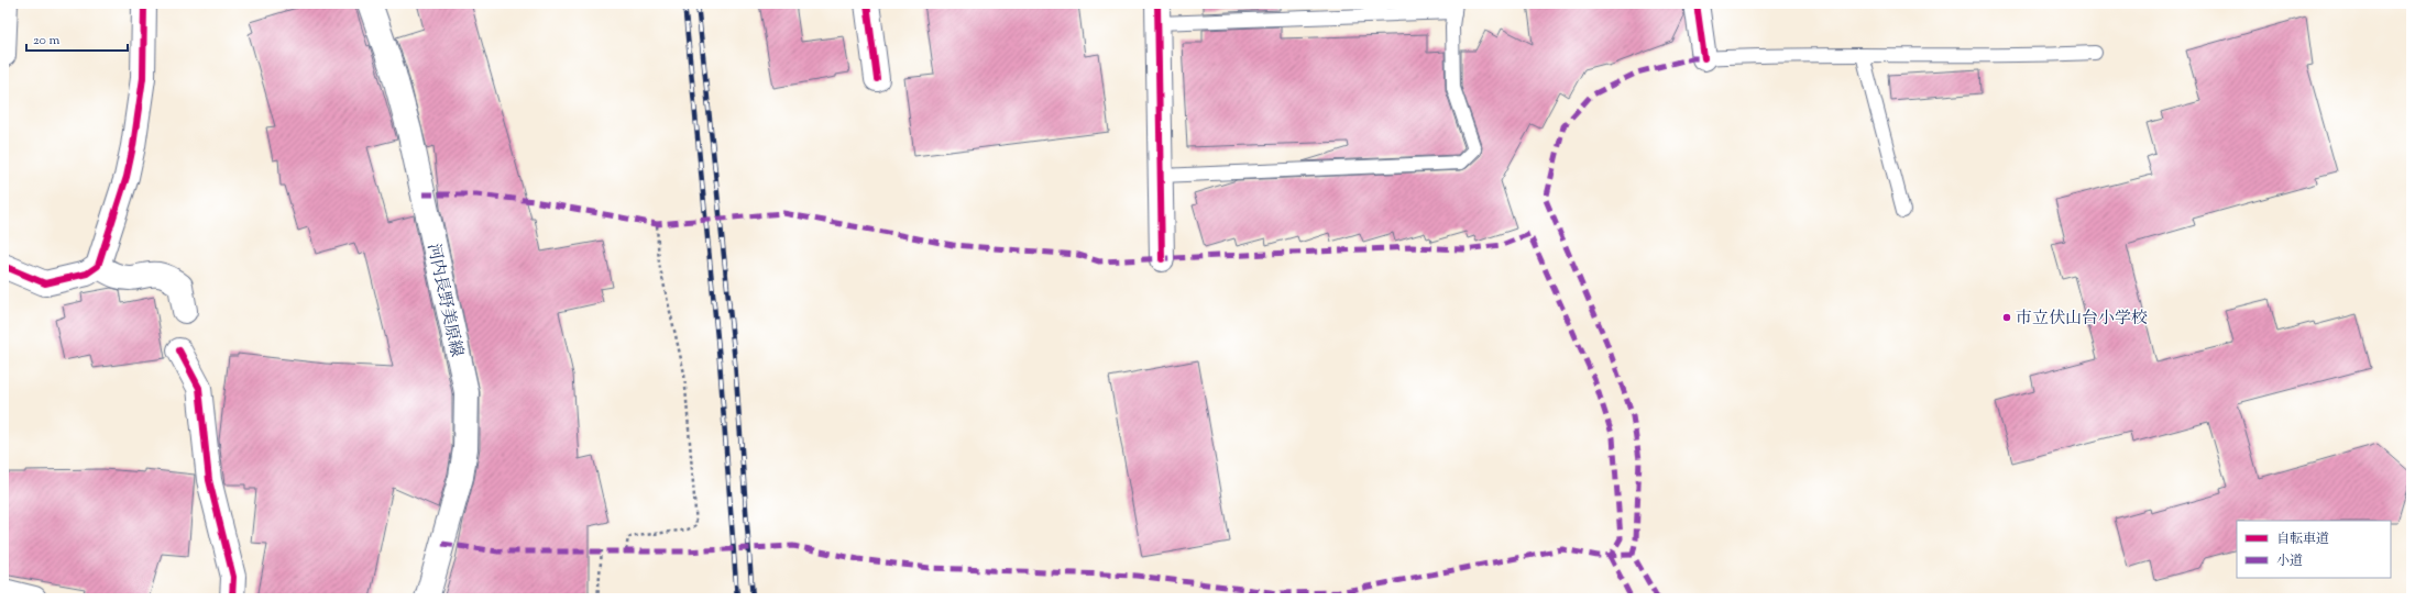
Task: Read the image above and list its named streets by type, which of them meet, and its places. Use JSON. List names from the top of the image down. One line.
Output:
{"streets":{"street":["河内長野美原線"]},"places":["市立伏山台小学校"],"legend":["自転車道","小道"],"scale_bar":"20 m"}
